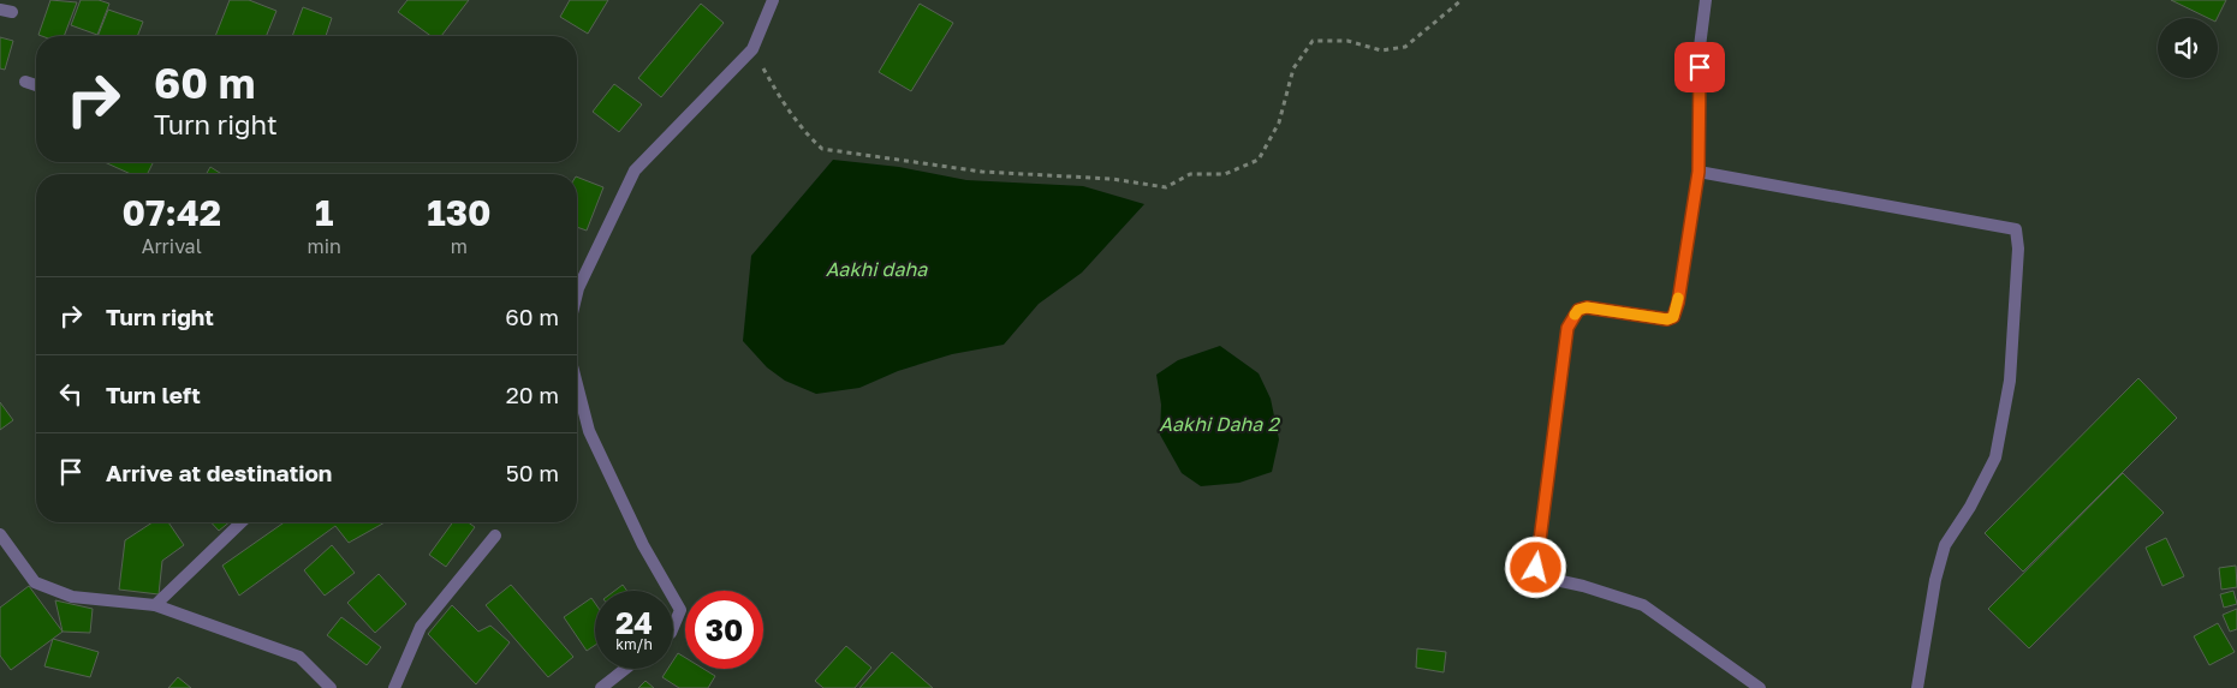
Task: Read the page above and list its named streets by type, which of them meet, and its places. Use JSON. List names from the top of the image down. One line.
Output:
{"water":["Aakhi daha","Aakhi Daha 2"],"page":{"turn":["60 m","Turn right"],"eta":["07:42","Arrival","1","min","130","m"],"list":[{"name":"Turn right","value":"60 m"},{"name":"Turn left","value":"20 m"},{"name":"Arrive at destination","value":"50 m"}],"speed":"24 km/h","limit":"30"}}
